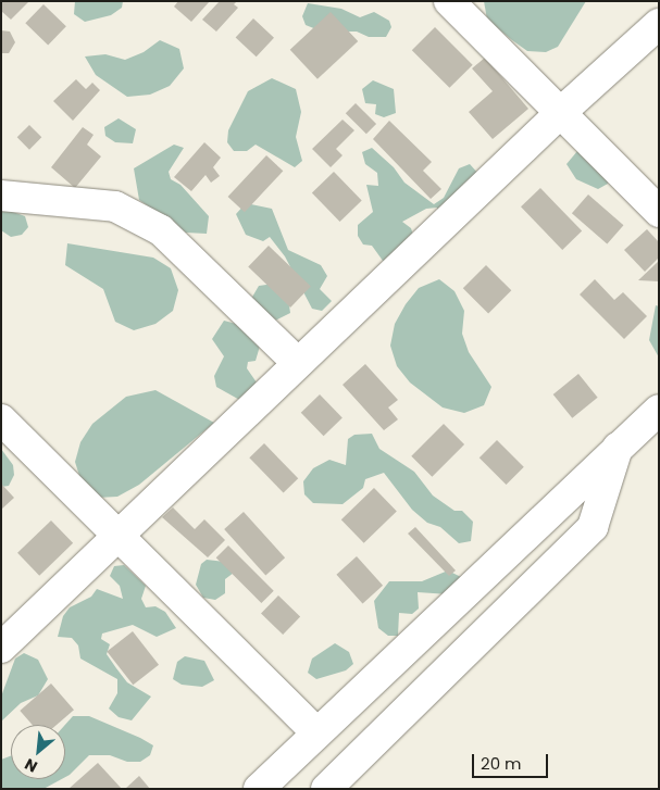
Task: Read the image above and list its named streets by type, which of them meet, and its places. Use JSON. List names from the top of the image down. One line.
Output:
{"scale_bar":"20 m","north":"bottom left"}
